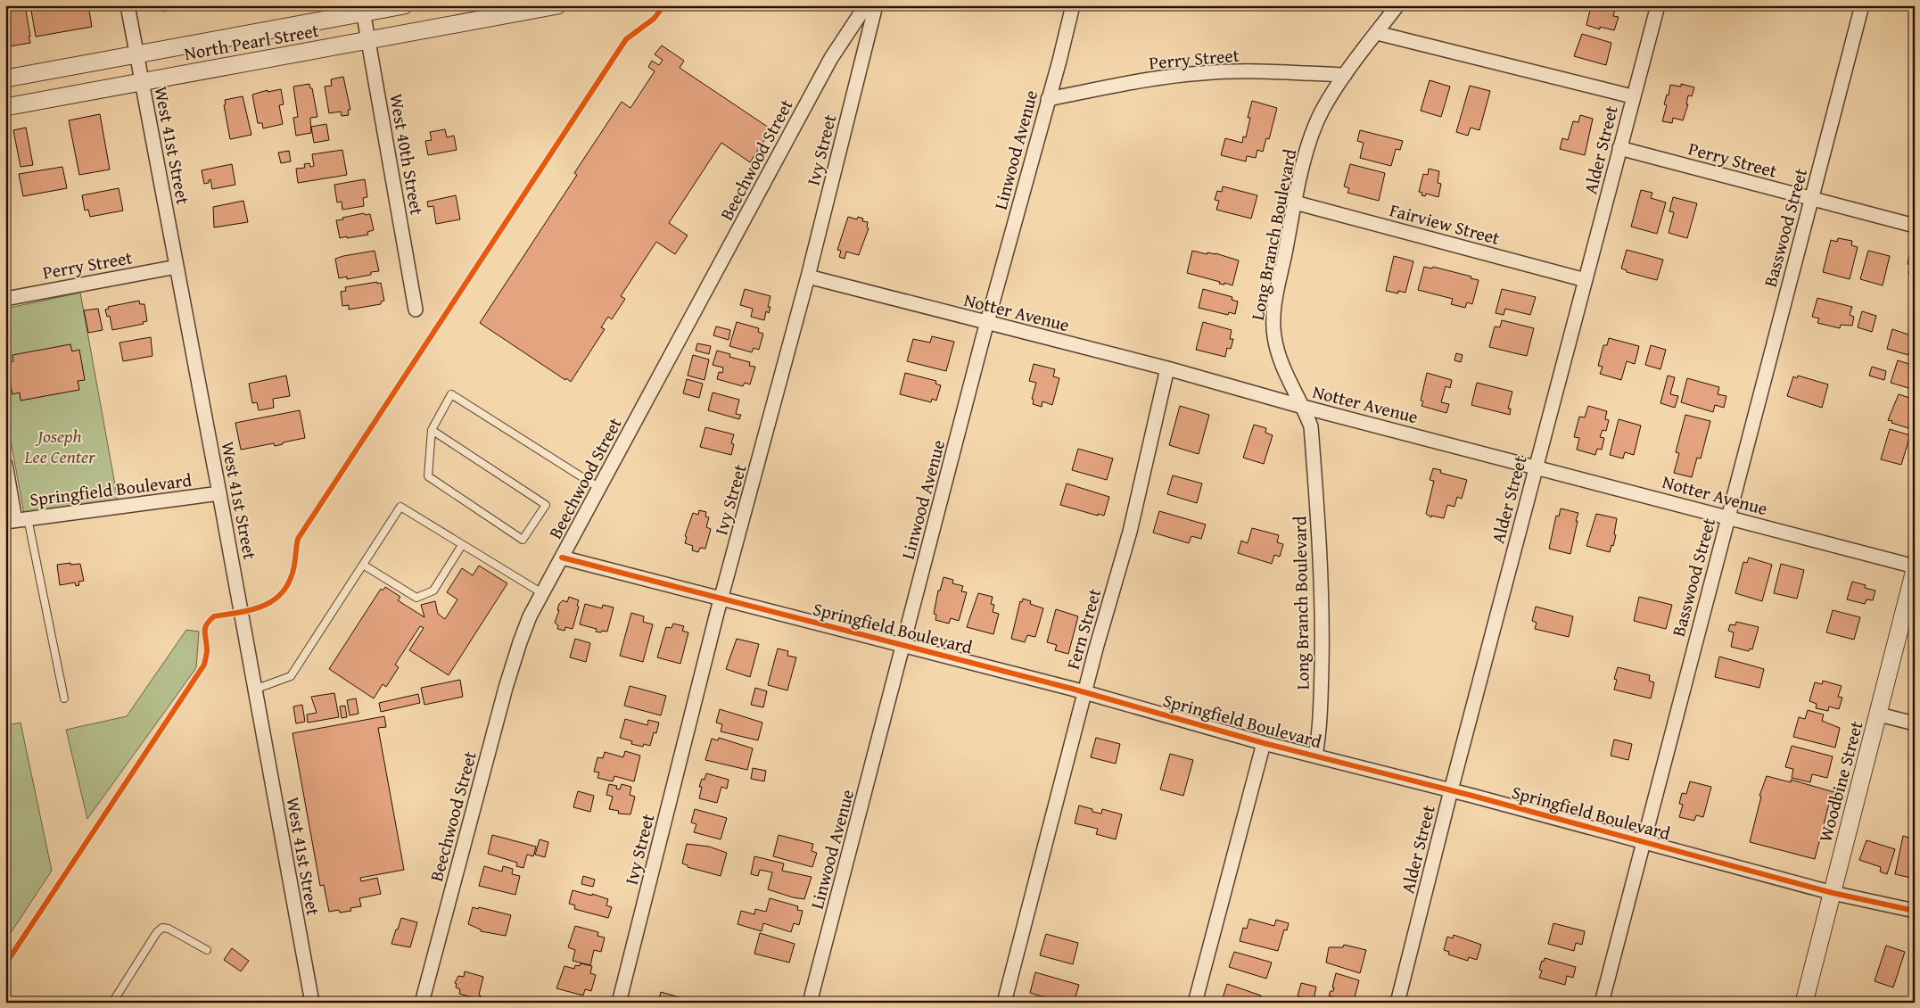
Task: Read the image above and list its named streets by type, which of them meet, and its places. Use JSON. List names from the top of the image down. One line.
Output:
{"streets":{"street":["North Pearl Street","Perry Street","West 41st Street","Ivy Street","Linwood Avenue","Alder Street","West 40th Street","Beechwood Street","Fairview Street","Basswood Street","Long Branch Boulevard","Notter Avenue","Springfield Boulevard","Fern Street","Woodbine Street"]},"crossings":[["North Pearl Street","West 41st Street"],["North Pearl Street","West 40th Street"],["Perry Street","West 41st Street"],["Perry Street","Linwood Avenue"],["Perry Street","Alder Street"],["Perry Street","Basswood Street"],["Perry Street","Long Branch Boulevard"],["West 41st Street","Springfield Boulevard"],["Ivy Street","Notter Avenue"],["Ivy Street","Springfield Boulevard"],["Linwood Avenue","Notter Avenue"],["Linwood Avenue","Springfield Boulevard"],["Alder Street","Fairview Street"],["Alder Street","Notter Avenue"],["Alder Street","Springfield Boulevard"],["Beechwood Street","Springfield Boulevard"],["Fairview Street","Long Branch Boulevard"],["Basswood Street","Notter Avenue"],["Basswood Street","Springfield Boulevard"],["Long Branch Boulevard","Notter Avenue"],["Long Branch Boulevard","Springfield Boulevard"],["Notter Avenue","Fern Street"],["Springfield Boulevard","Fern Street"],["Springfield Boulevard","Woodbine Street"]],"parks":["Joseph Lee Center"]}
